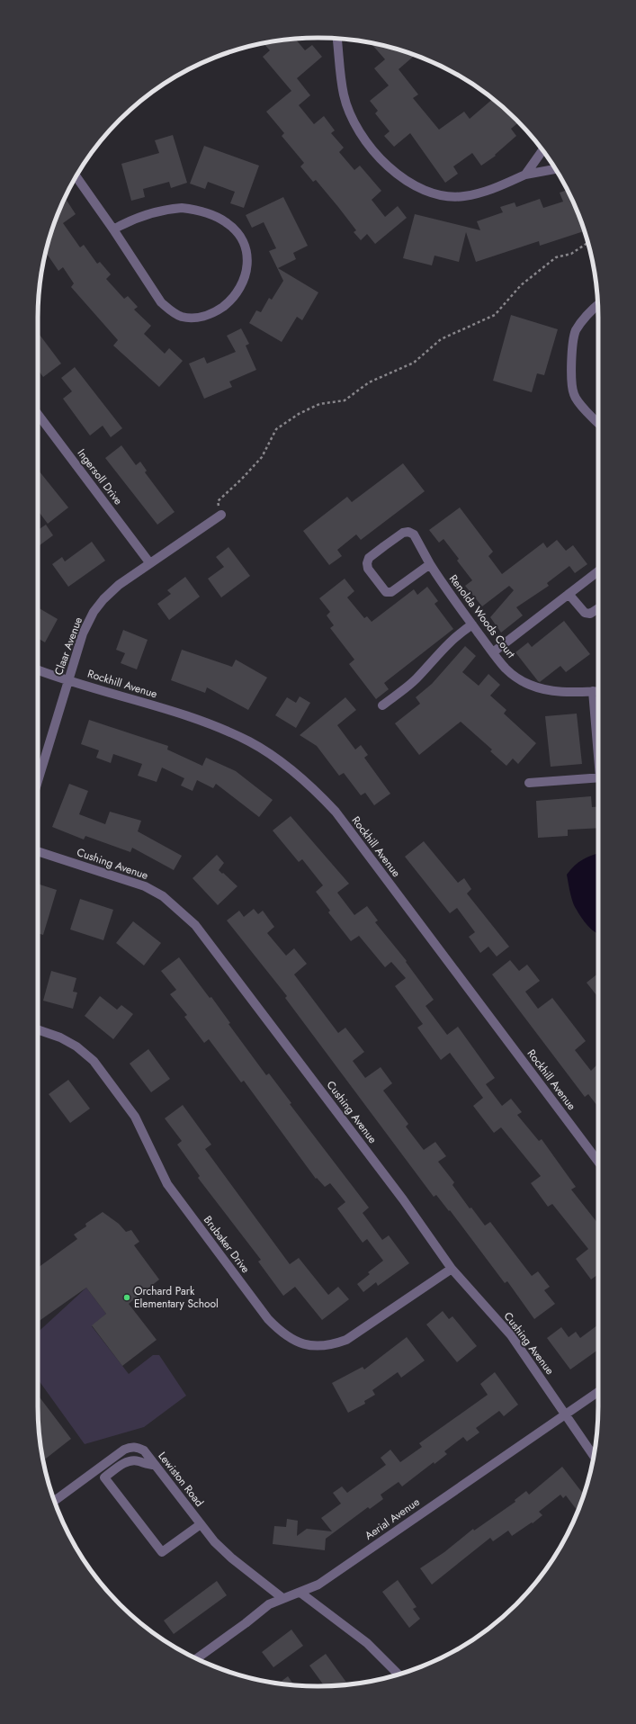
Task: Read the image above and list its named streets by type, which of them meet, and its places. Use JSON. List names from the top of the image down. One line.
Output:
{"streets":{"street":["Ingersoll Drive","Renolda Woods Court","Claar Avenue","Rockhill Avenue","Cushing Avenue","Brubaker Drive","Lewiston Road","Aerial Avenue"]},"crossings":[["Ingersoll Drive","Claar Avenue"],["Claar Avenue","Rockhill Avenue"],["Cushing Avenue","Brubaker Drive"],["Cushing Avenue","Aerial Avenue"],["Lewiston Road","Aerial Avenue"]],"places":["Orchard Park Elementary School"]}
